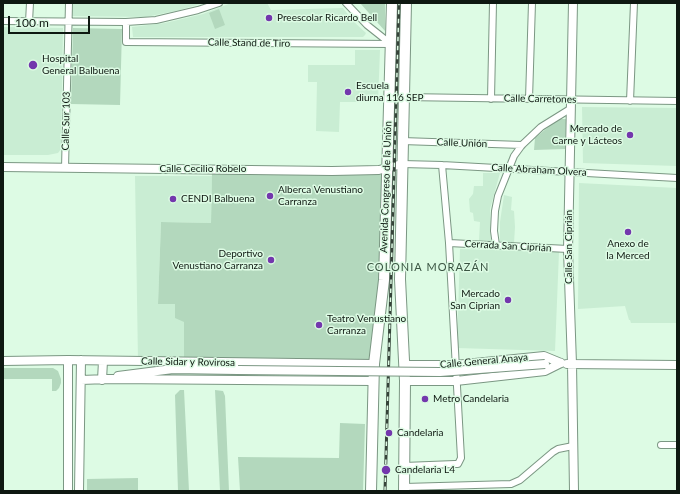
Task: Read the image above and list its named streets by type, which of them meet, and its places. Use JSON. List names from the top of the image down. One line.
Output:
{"streets":{"main road":["Avenida Congreso de la Unión"],"street":["Calle Stand de Tiro","Calle Carretones","Calle Sur 103","Calle Unión","Calle Cecilio Robelo","Calle Abraham Olvera","Cerrada San Ciprián","Calle San Ciprián","Calle General Anaya","Calle Sidar y Rovirosa"]},"crossings":[["Calle Stand de Tiro","Avenida Congreso de la Unión"],["Calle Carretones","Avenida Congreso de la Unión"],["Calle Carretones","Calle San Ciprián"],["Calle Sur 103","Calle Cecilio Robelo"],["Calle Unión","Avenida Congreso de la Unión"],["Calle Cecilio Robelo","Calle Abraham Olvera"],["Calle Cecilio Robelo","Avenida Congreso de la Unión"],["Calle Abraham Olvera","Avenida Congreso de la Unión"],["Calle Abraham Olvera","Calle San Ciprián"],["Avenida Congreso de la Unión","Calle General Anaya"],["Avenida Congreso de la Unión","Calle Sidar y Rovirosa"],["Cerrada San Ciprián","Calle San Ciprián"],["Calle San Ciprián","Calle General Anaya"],["Calle General Anaya","Calle Sidar y Rovirosa"]],"districts":["COLONIA MORAZÁN"],"places":["Preescolar Ricardo Bell","Hospital General Balbuena","Escuela diurna 116 SEP","Mercado de Carne y Lácteos","Alberca Venustiano Carranza","CENDI Balbuena","Anexo de la Merced","Deportivo Venustiano Carranza","Mercado San Ciprian","Teatro Venustiano Carranza","Metro Candelaria","Candelaria","Candelaria L4"],"scale_bar":"100 m"}
